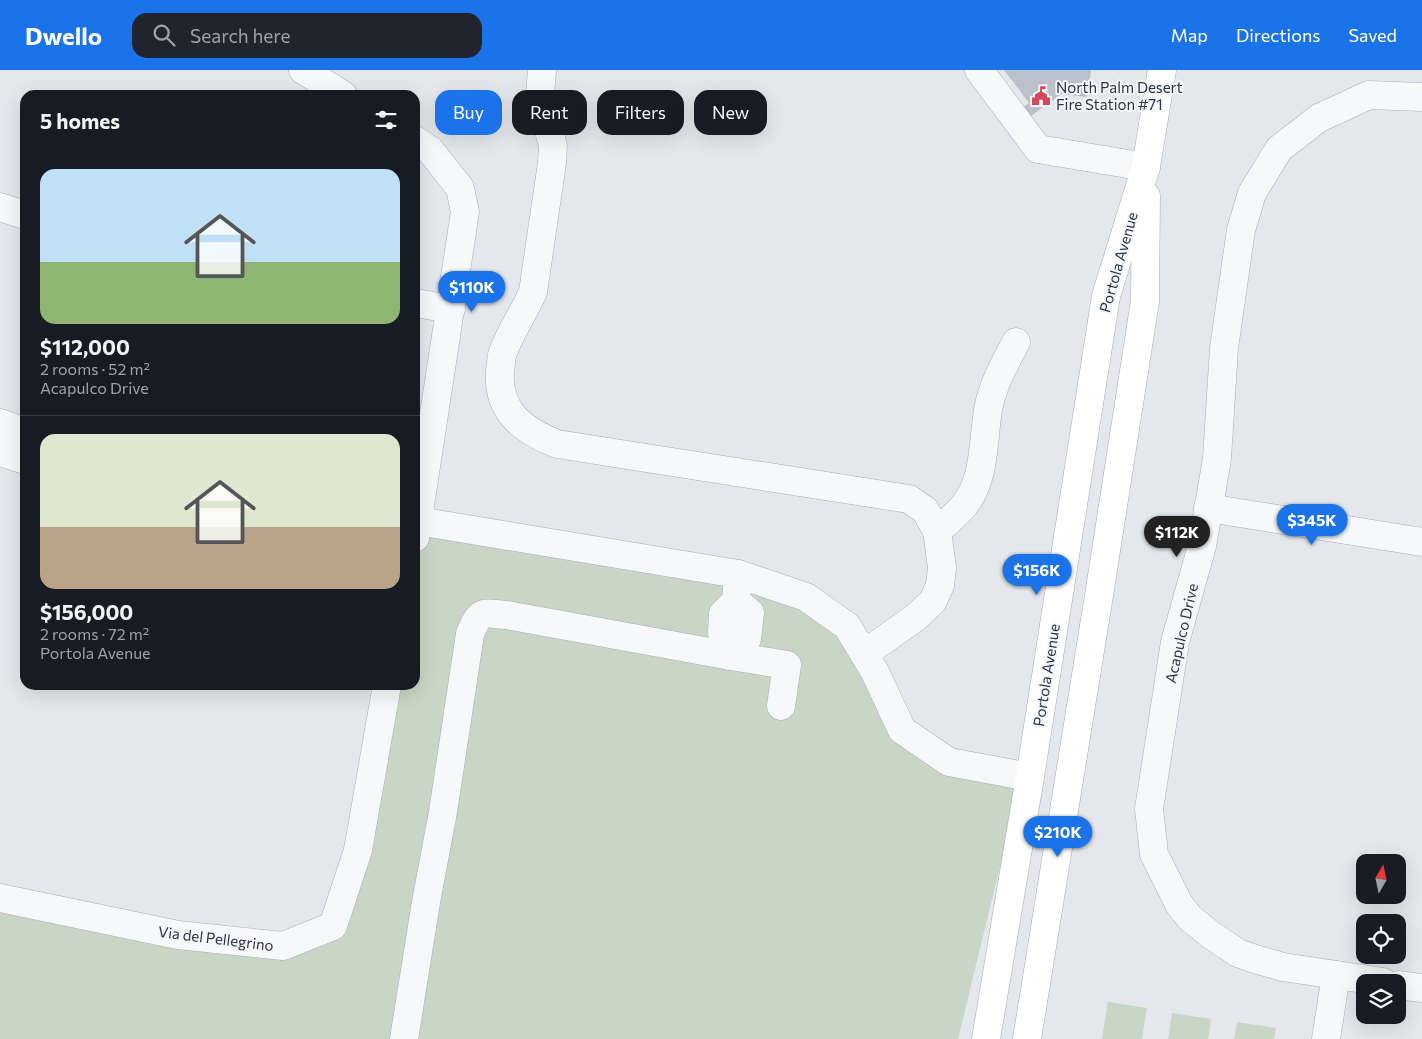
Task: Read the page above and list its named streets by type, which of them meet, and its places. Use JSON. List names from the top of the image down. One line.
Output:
{"streets":{"main road":["Portola Avenue"],"street":["Acapulco Drive","Via del Pellegrino"]},"places":{"public building":["North Palm Desert Fire Station #71"]},"north":"top","page":{"header":"Dwello","search":"Search here","nav":["Map","Directions","Saved"],"chip":["Buy","Rent","Filters","New"],"heading":"5 homes","list":[{"name":"$112,000","note":"2 rooms · 52 m² · Acapulco Drive"},{"name":"$156,000","note":"2 rooms · 72 m² · Portola Avenue"}],"price":["$110K","$345K","$112K","$156K","$210K"]}}
